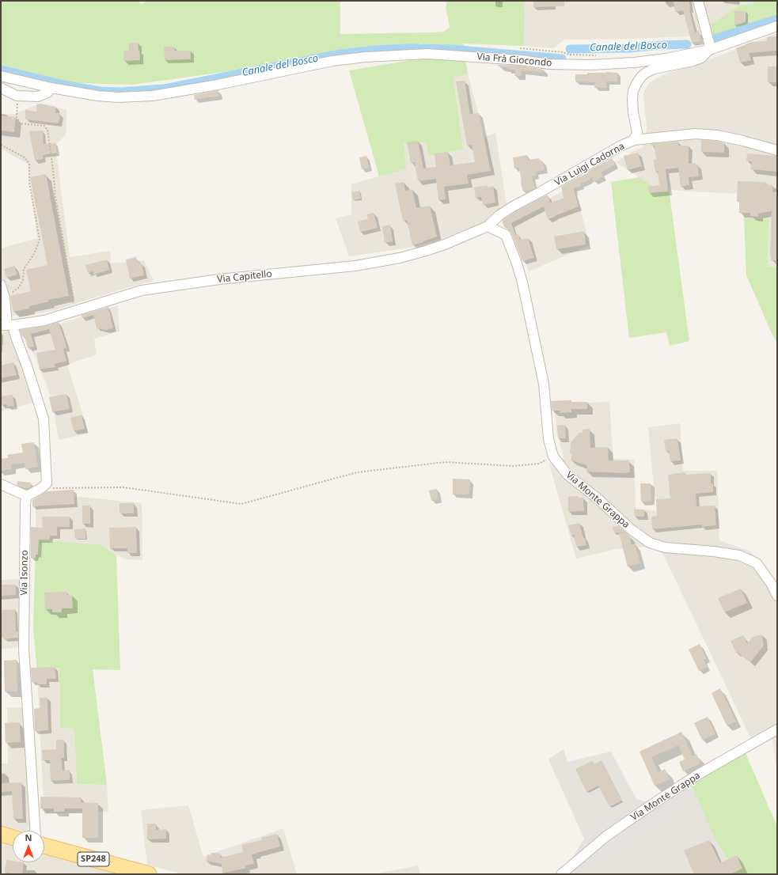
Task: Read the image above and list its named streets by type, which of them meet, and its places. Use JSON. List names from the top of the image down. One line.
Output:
{"streets":{"main road":["SP248"],"street":["Via Frà Giocondo","Via Luigi Cadorna","Via Capitello","Via Monte Grappa","Via Isonzo"]},"crossings":[["Via Luigi Cadorna","Via Capitello"],["Via Luigi Cadorna","Via Monte Grappa"],["Via Capitello","Via Monte Grappa"]],"water":["Canale del Bosco"],"north":"top"}
